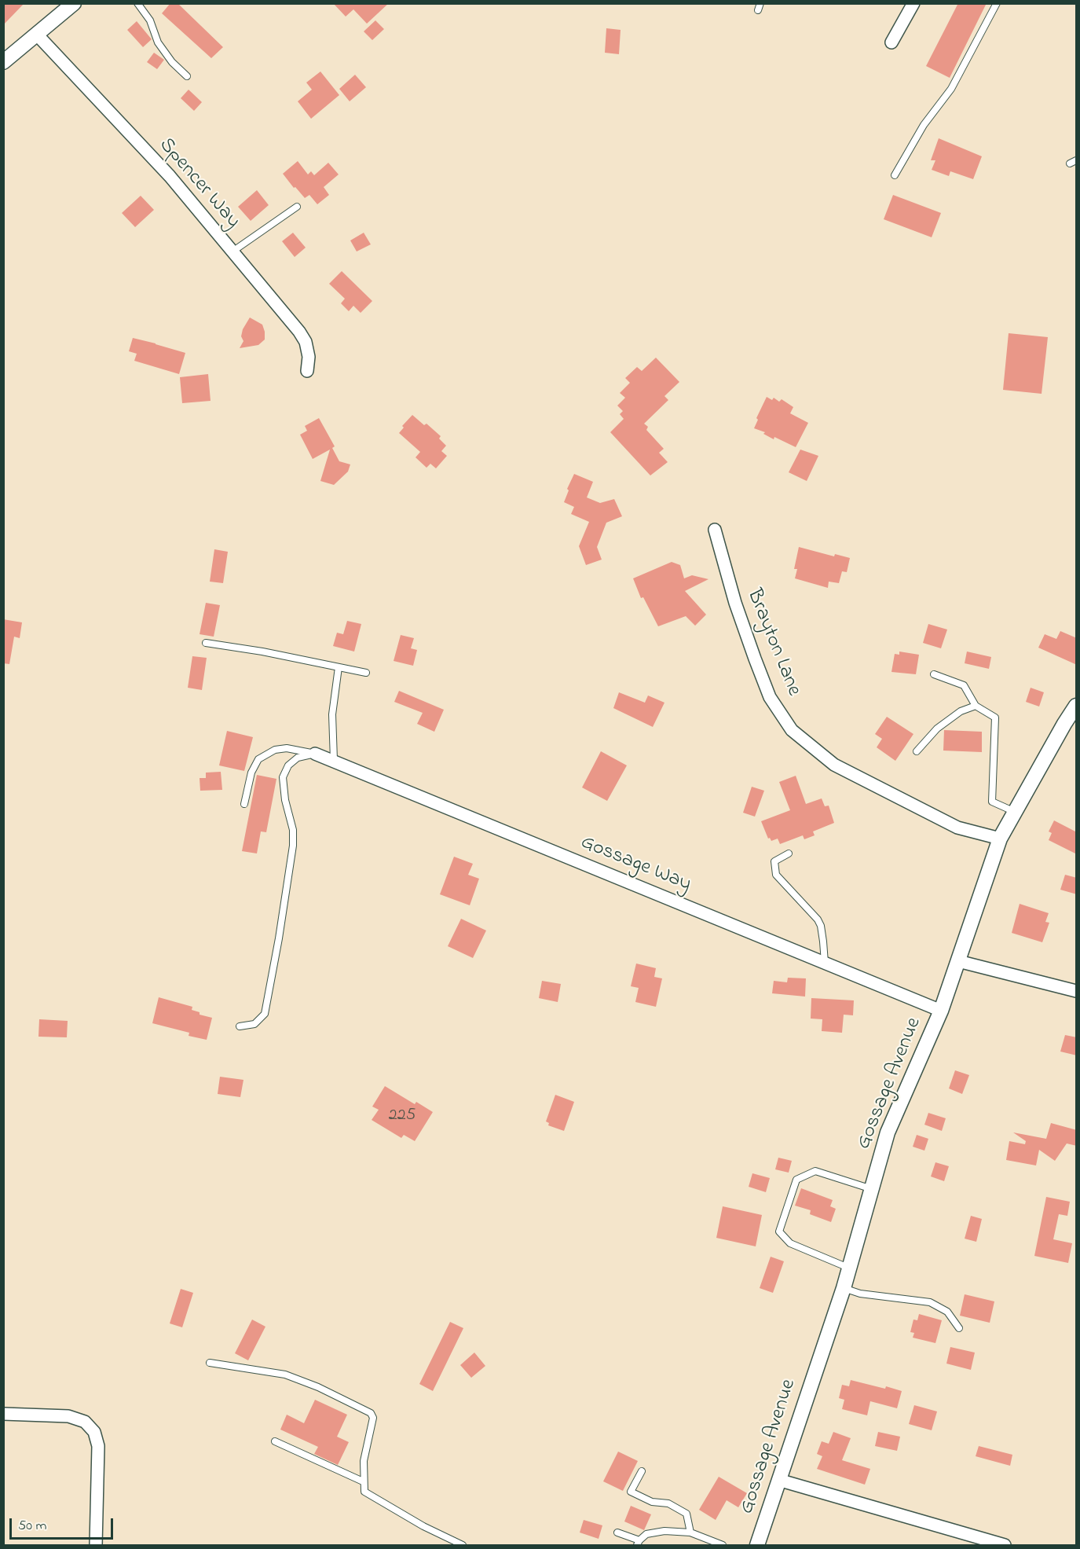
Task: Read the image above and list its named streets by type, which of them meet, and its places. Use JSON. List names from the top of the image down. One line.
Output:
{"streets":{"street":["Spencer Way","Brayton Lane","Gossage Way","Gossage Avenue"]},"crossings":[["Brayton Lane","Gossage Avenue"],["Gossage Way","Gossage Avenue"]],"house_numbers":["225"],"scale_bar":"50 m"}
